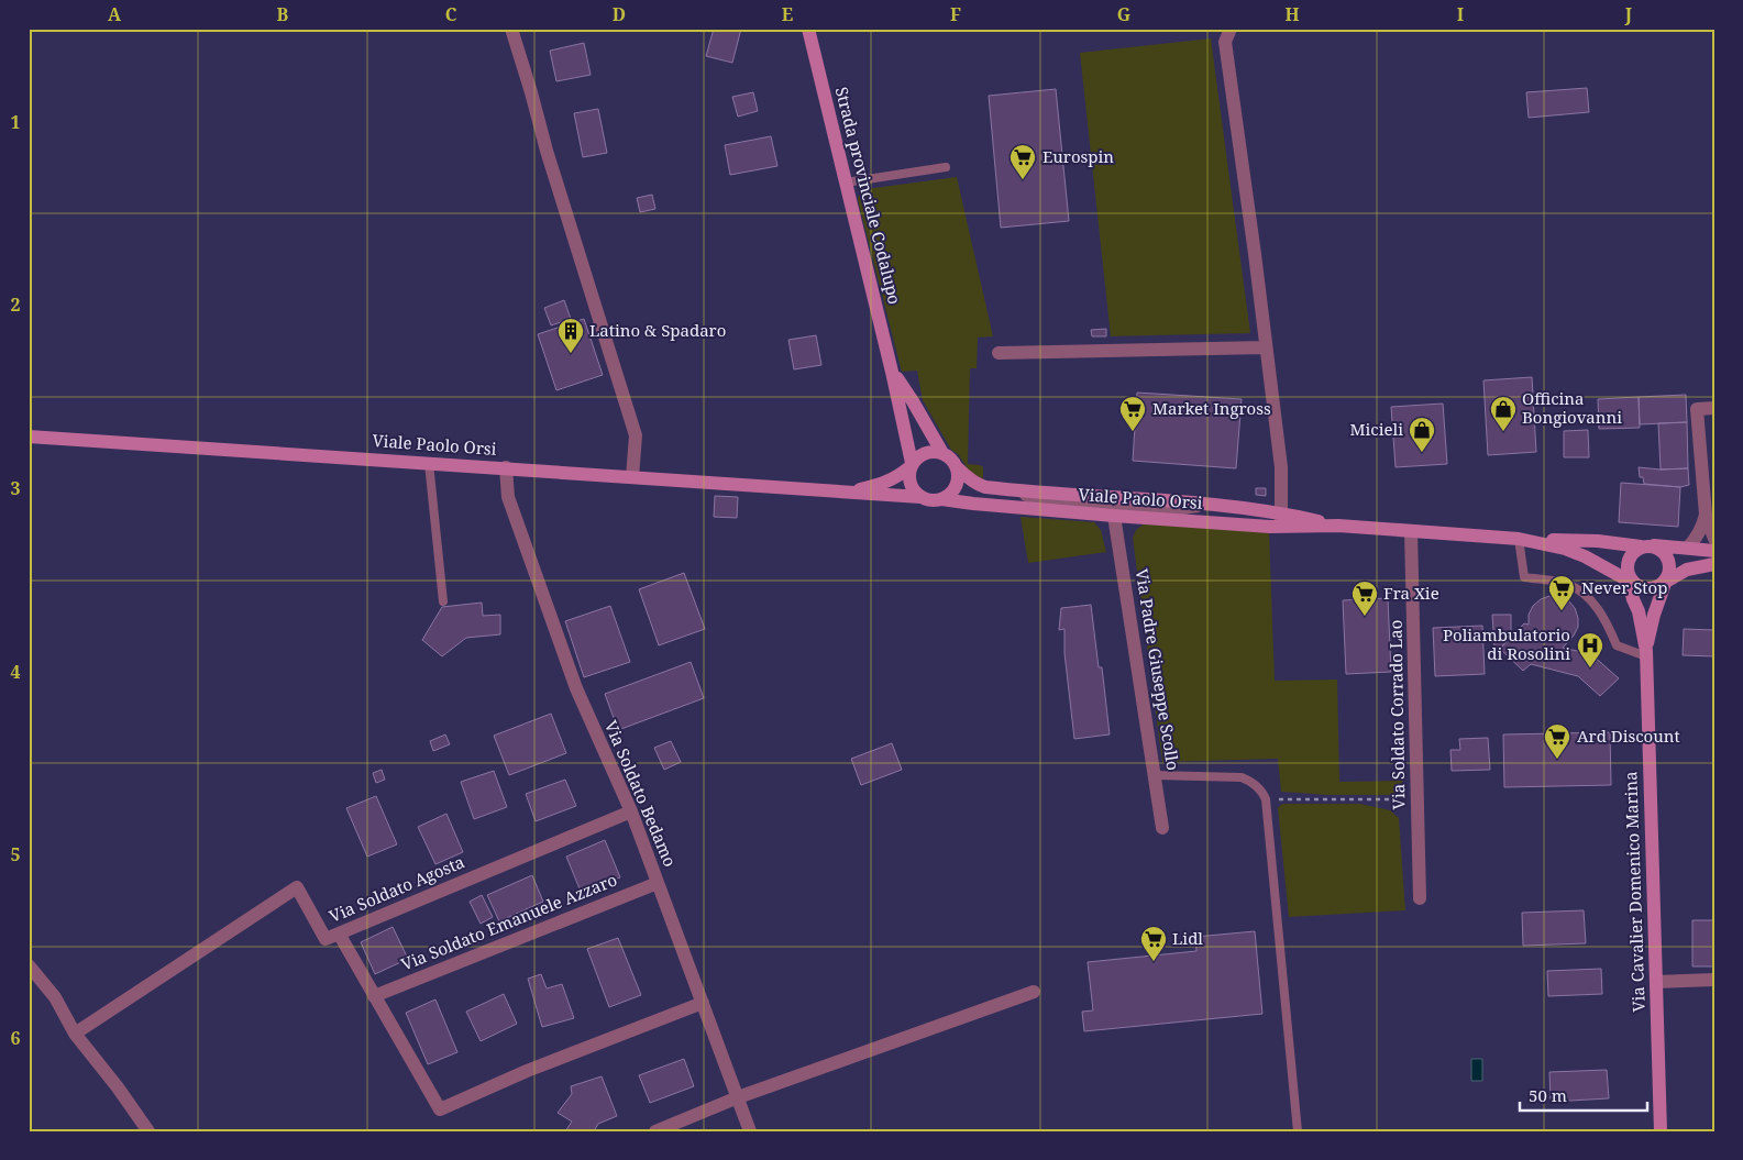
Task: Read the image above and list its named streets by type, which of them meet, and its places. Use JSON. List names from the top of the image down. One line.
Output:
{"streets":{"main road":["Strada provinciale Codalupo","Viale Paolo Orsi","Via Cavalier Domenico Marina"],"street":["Via Padre Giuseppe Scollo","Via Soldato Corrado Lao","Via Soldato Bedamo","Via Soldato Agosta","Via Soldato Emanuele Azzaro"]},"crossings":[["Strada provinciale Codalupo","Viale Paolo Orsi"],["Viale Paolo Orsi","Via Padre Giuseppe Scollo"],["Viale Paolo Orsi","Via Soldato Corrado Lao"],["Viale Paolo Orsi","Via Soldato Bedamo"],["Via Soldato Bedamo","Via Soldato Agosta"],["Via Soldato Bedamo","Via Soldato Emanuele Azzaro"]],"places":{"supermarket":["Eurospin","Market Ingross","Never Stop","Fra Xie","Ard Discount","Lidl"],"building":["Latino & Spadaro"],"shop":["Officina Bongiovanni","Micieli"],"hospital":["Poliambulatorio di Rosolini"]},"scale_bar":"50 m","grid":{"columns":["A","B","C","D","E","F","G","H","I","J"],"rows":["1","2","3","4","5","6"]}}
